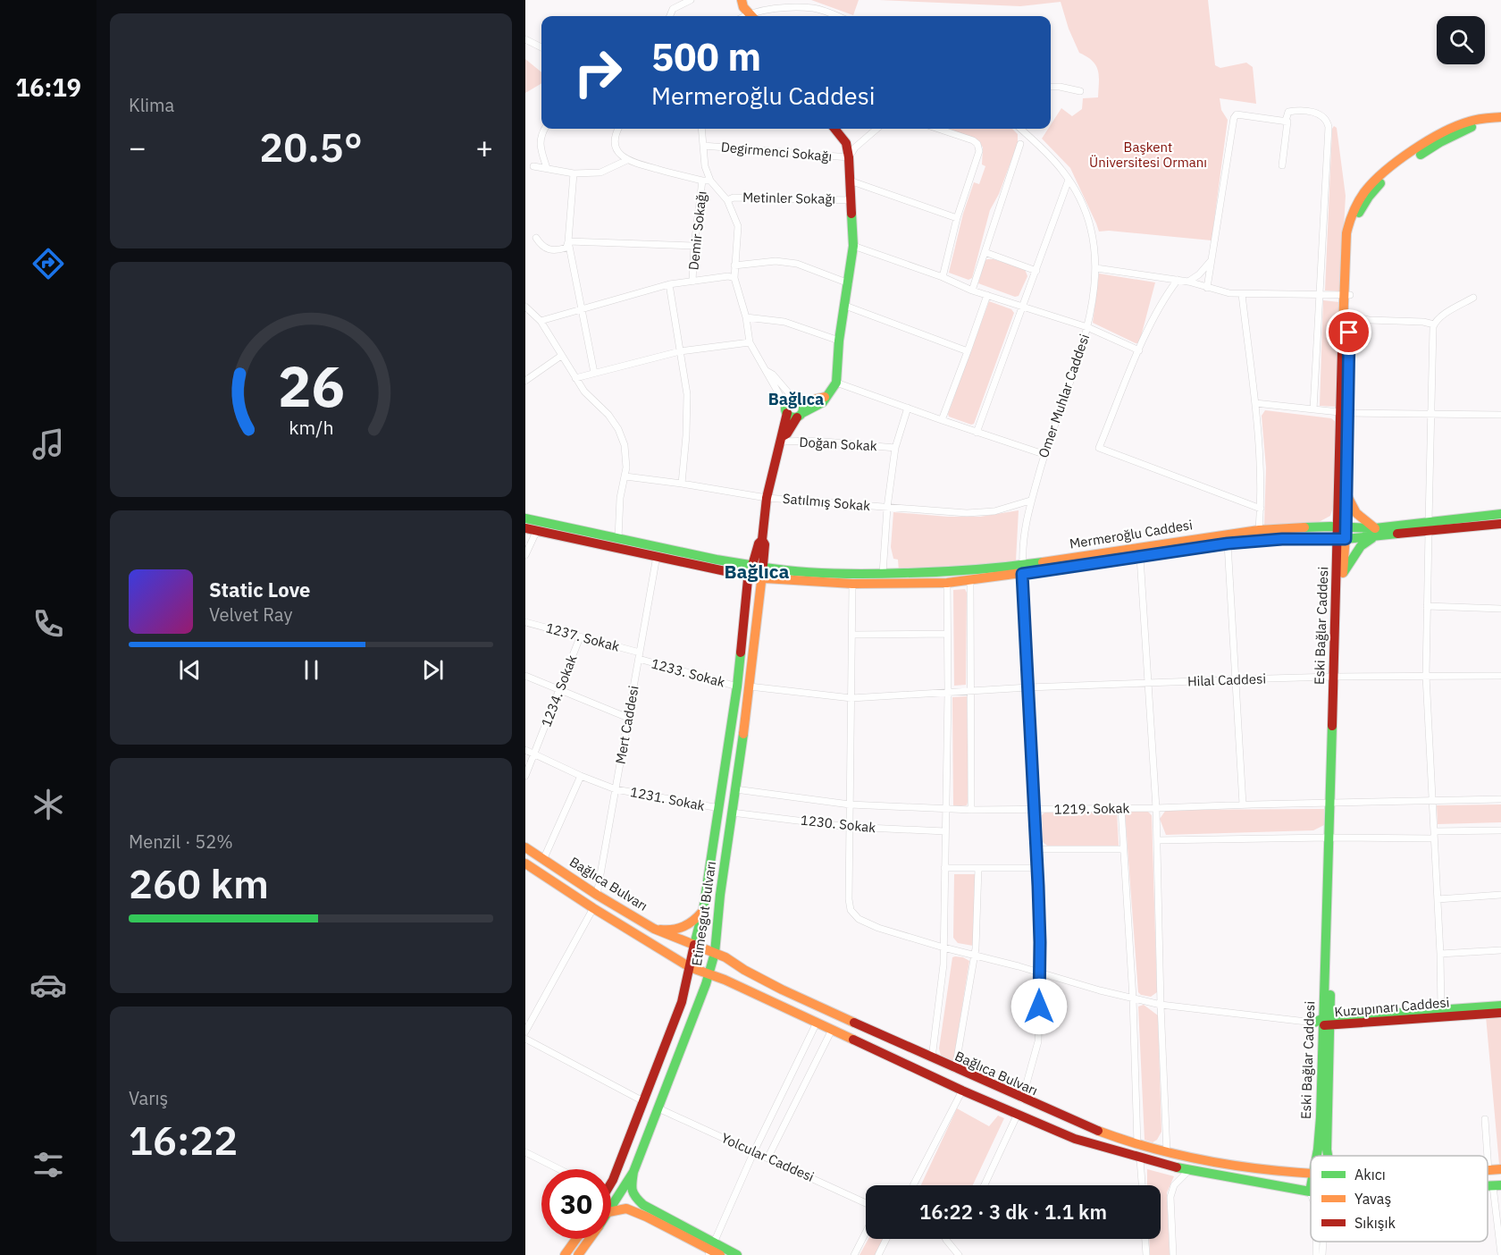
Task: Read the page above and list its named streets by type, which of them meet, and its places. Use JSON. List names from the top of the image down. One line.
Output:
{"streets":{"main road":["Mermeroğlu Caddesi","Eski Bağlar Caddesi","Bağlıca Bulvarı","Etimesgut Bulvarı","Kuzupınarı Caddesi"],"street":["Degirmenci Sokağı","Metinler Sokağı","Demir Sokağı","Omer Muhlar Caddesi","Doğan Sokak","Satılmış Sokak","1237. Sokak","1233. Sokak","Hilal Caddesi","1234. Sokak","Mert Caddesi","1231. Sokak","1219. Sokak","1230. Sokak","Yolcular Caddesi"]},"crossings":[["Omer Muhlar Caddesi","Satılmış Sokak"],["Omer Muhlar Caddesi","Mermeroğlu Caddesi"],["Omer Muhlar Caddesi","Hilal Caddesi"],["Omer Muhlar Caddesi","1219. Sokak"],["Omer Muhlar Caddesi","Bağlıca Bulvarı"],["Doğan Sokak","Etimesgut Bulvarı"],["Satılmış Sokak","Etimesgut Bulvarı"],["Mermeroğlu Caddesi","Eski Bağlar Caddesi"],["Mermeroğlu Caddesi","Mert Caddesi"],["Mermeroğlu Caddesi","Etimesgut Bulvarı"],["Eski Bağlar Caddesi","Hilal Caddesi"],["Eski Bağlar Caddesi","1219. Sokak"],["Eski Bağlar Caddesi","Kuzupınarı Caddesi"],["1237. Sokak","1233. Sokak"],["1237. Sokak","1234. Sokak"],["1237. Sokak","Mert Caddesi"],["1233. Sokak","Mert Caddesi"],["1233. Sokak","Etimesgut Bulvarı"],["Hilal Caddesi","Etimesgut Bulvarı"],["1234. Sokak","1231. Sokak"],["Mert Caddesi","1231. Sokak"],["Mert Caddesi","Bağlıca Bulvarı"],["1231. Sokak","Etimesgut Bulvarı"],["1219. Sokak","Etimesgut Bulvarı"],["1230. Sokak","Etimesgut Bulvarı"],["Bağlıca Bulvarı","Etimesgut Bulvarı"],["Etimesgut Bulvarı","Yolcular Caddesi"]],"districts":["Bağlıca","Bağlıca"],"parks":["Başkent Üniversitesi Ormanı"],"legend":["Akıcı","Yavaş","Sıkışık"],"page":{"tabs":"16:19","tile":["Klima",["Menzil · 52%","260 km"],["Varış","16:22"]],"turn":["500 m","Mermeroğlu Caddesi"],"heat":["−","20.5°","+"],"song":["Static Love","Velvet Ray"],"limit":"30","trip":"16:22 · 3 dk · 1.1 km","gauge":["26","km/h"]}}
